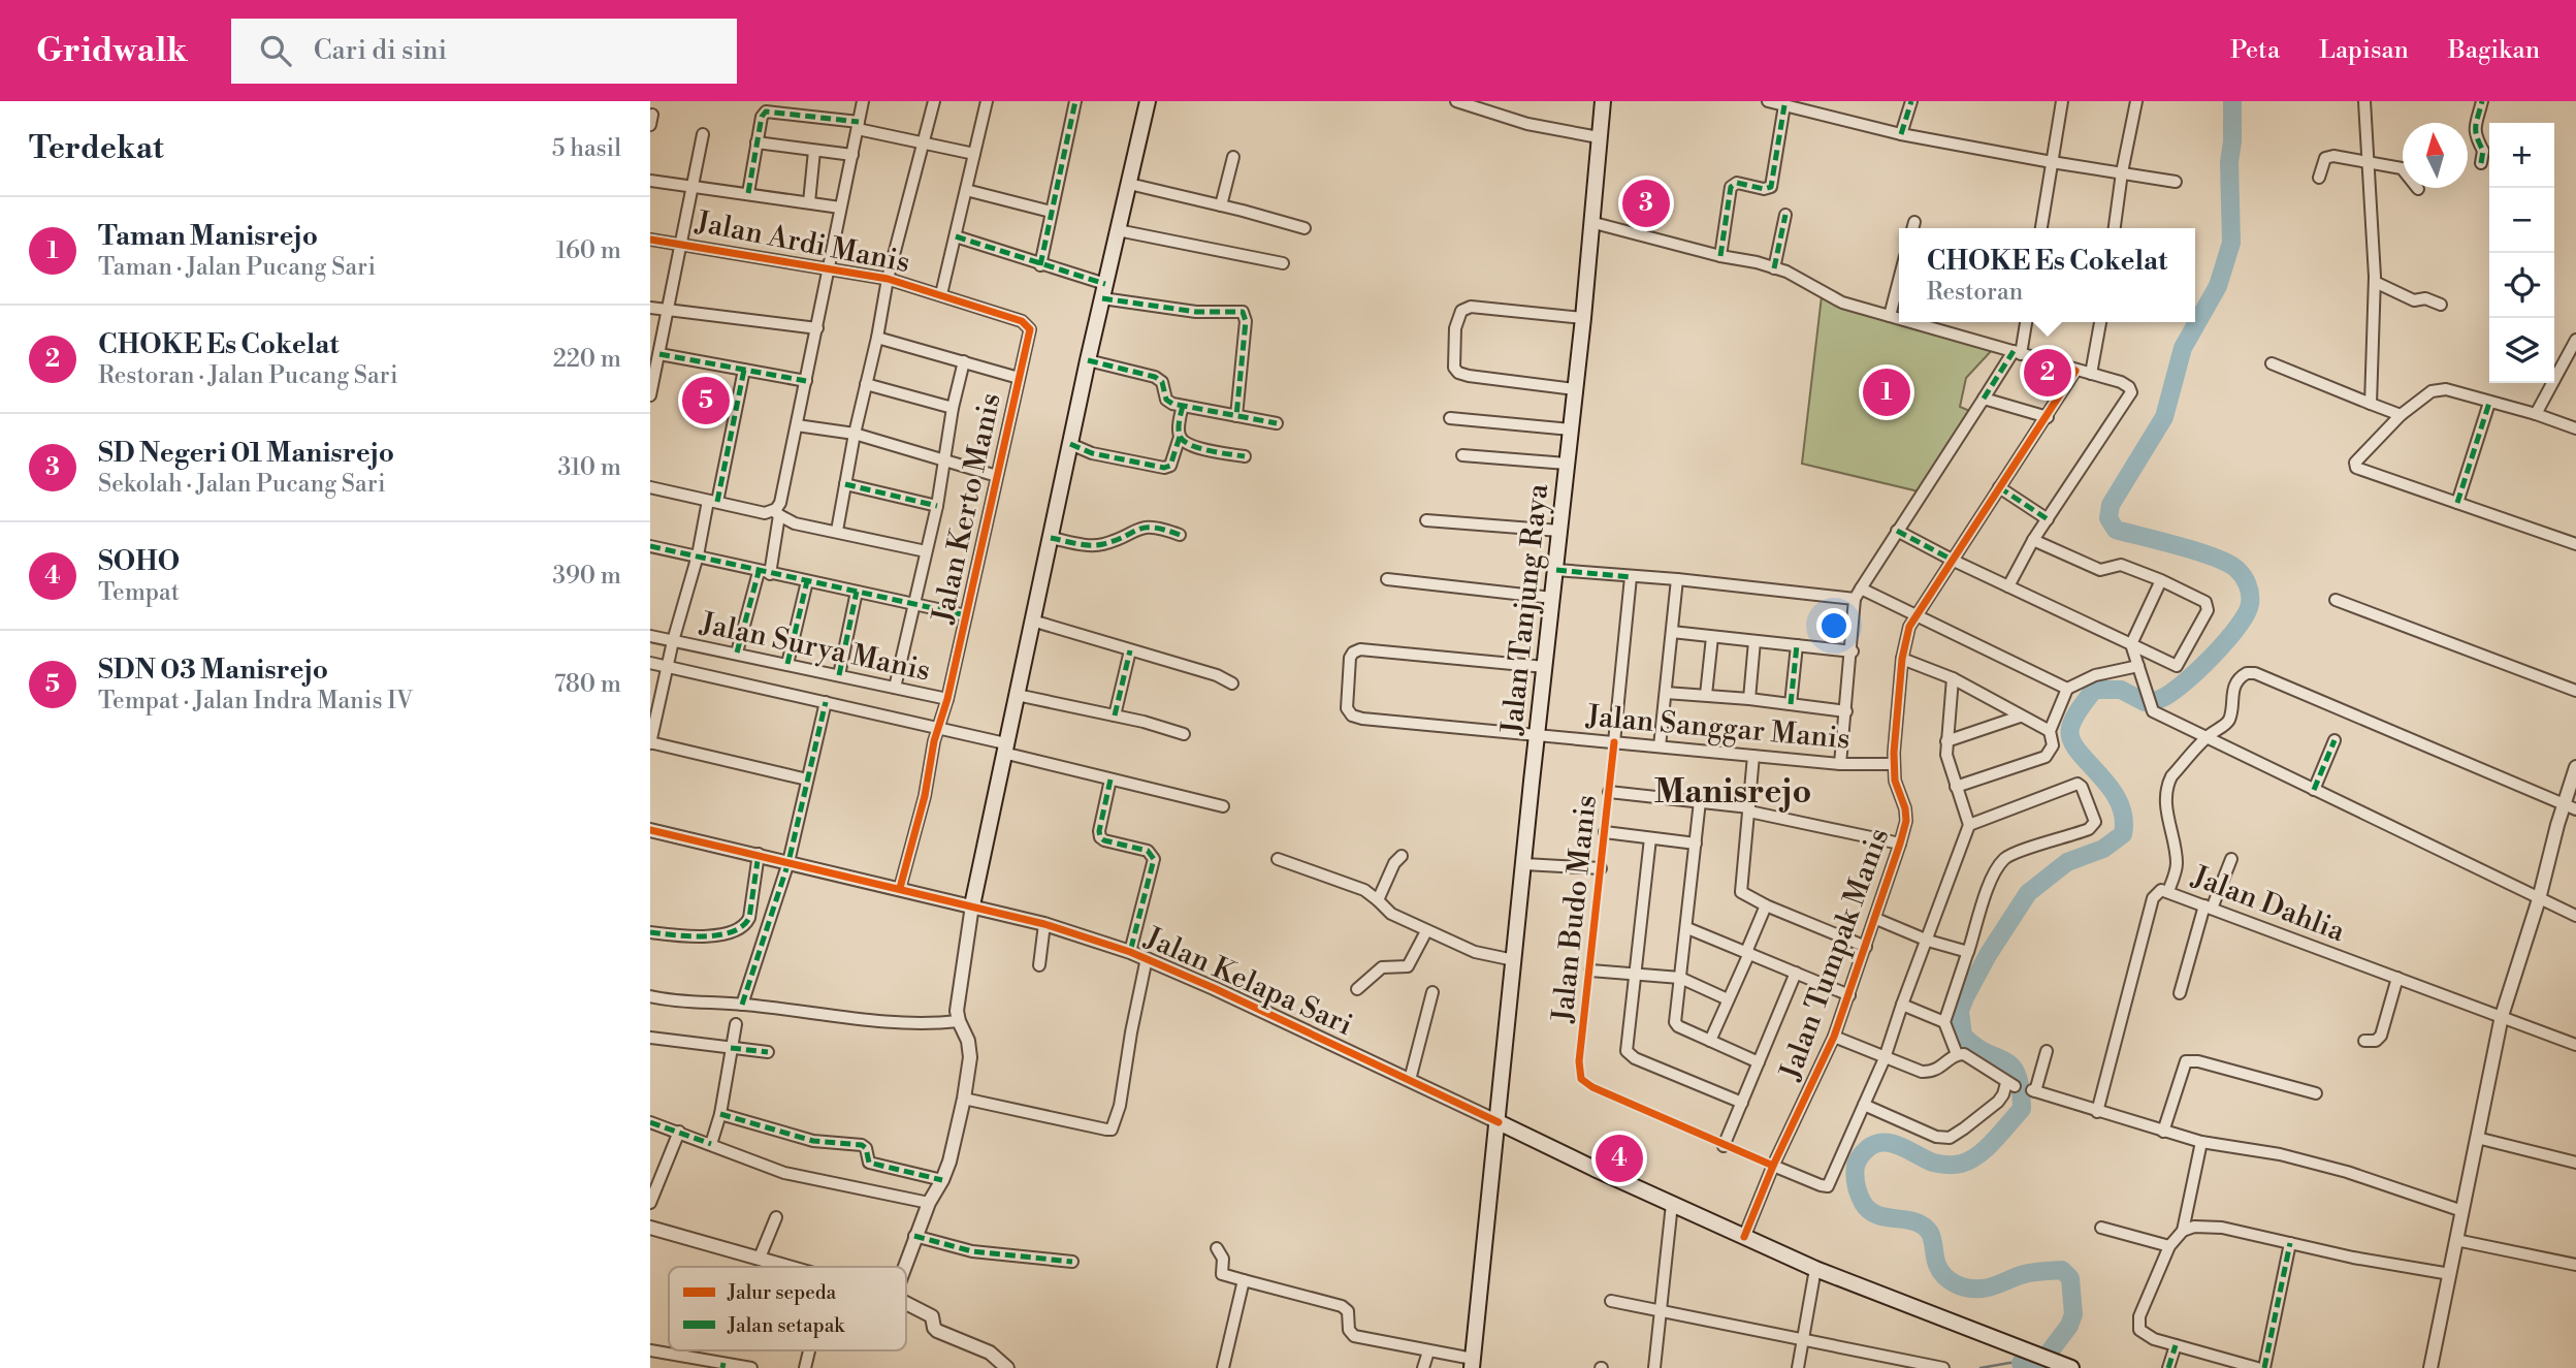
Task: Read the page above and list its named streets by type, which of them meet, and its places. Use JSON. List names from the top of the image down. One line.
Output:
{"streets":{"main road":["Jalan Tanjung Raya"],"street":["Jalan Ardi Manis","Jalan Kerto Manis","Jalan Surya Manis","Jalan Sanggar Manis","Jalan Dahlia","Jalan Tumpak Manis","Jalan Kelapa Sari"],"cycle path":["Jalan Budo Manis"]},"crossings":[["Jalan Ardi Manis","Jalan Kerto Manis"],["Jalan Kerto Manis","Jalan Surya Manis"],["Jalan Kerto Manis","Jalan Kelapa Sari"],["Jalan Tanjung Raya","Jalan Sanggar Manis"],["Jalan Tanjung Raya","Jalan Kelapa Sari"],["Jalan Sanggar Manis","Jalan Tumpak Manis"]],"districts":["Manisrejo"],"legend":["Jalur sepeda","Jalan setapak"],"north":"top","page":{"header":"Gridwalk","search":"Cari di sini","nav":["Peta","Lapisan","Bagikan"],"heading":["Terdekat","5 hasil"],"map_buttons":["+","−"],"pins":["3","2","1","5","4"],"list":[{"mark":"1","name":"Taman Manisrejo","note":"Taman · Jalan Pucang Sari","value":"160 m"},{"mark":"2","name":"CHOKE Es Cokelat","note":"Restoran · Jalan Pucang Sari","value":"220 m"},{"mark":"3","name":"SD Negeri 01 Manisrejo","note":"Sekolah · Jalan Pucang Sari","value":"310 m"},{"mark":"4","name":"SOHO","note":"Tempat","value":"390 m"},{"mark":"5","name":"SDN 03 Manisrejo","note":"Tempat · Jalan Indra Manis IV","value":"780 m"}],"popup":["CHOKE Es Cokelat","Restoran"]}}
